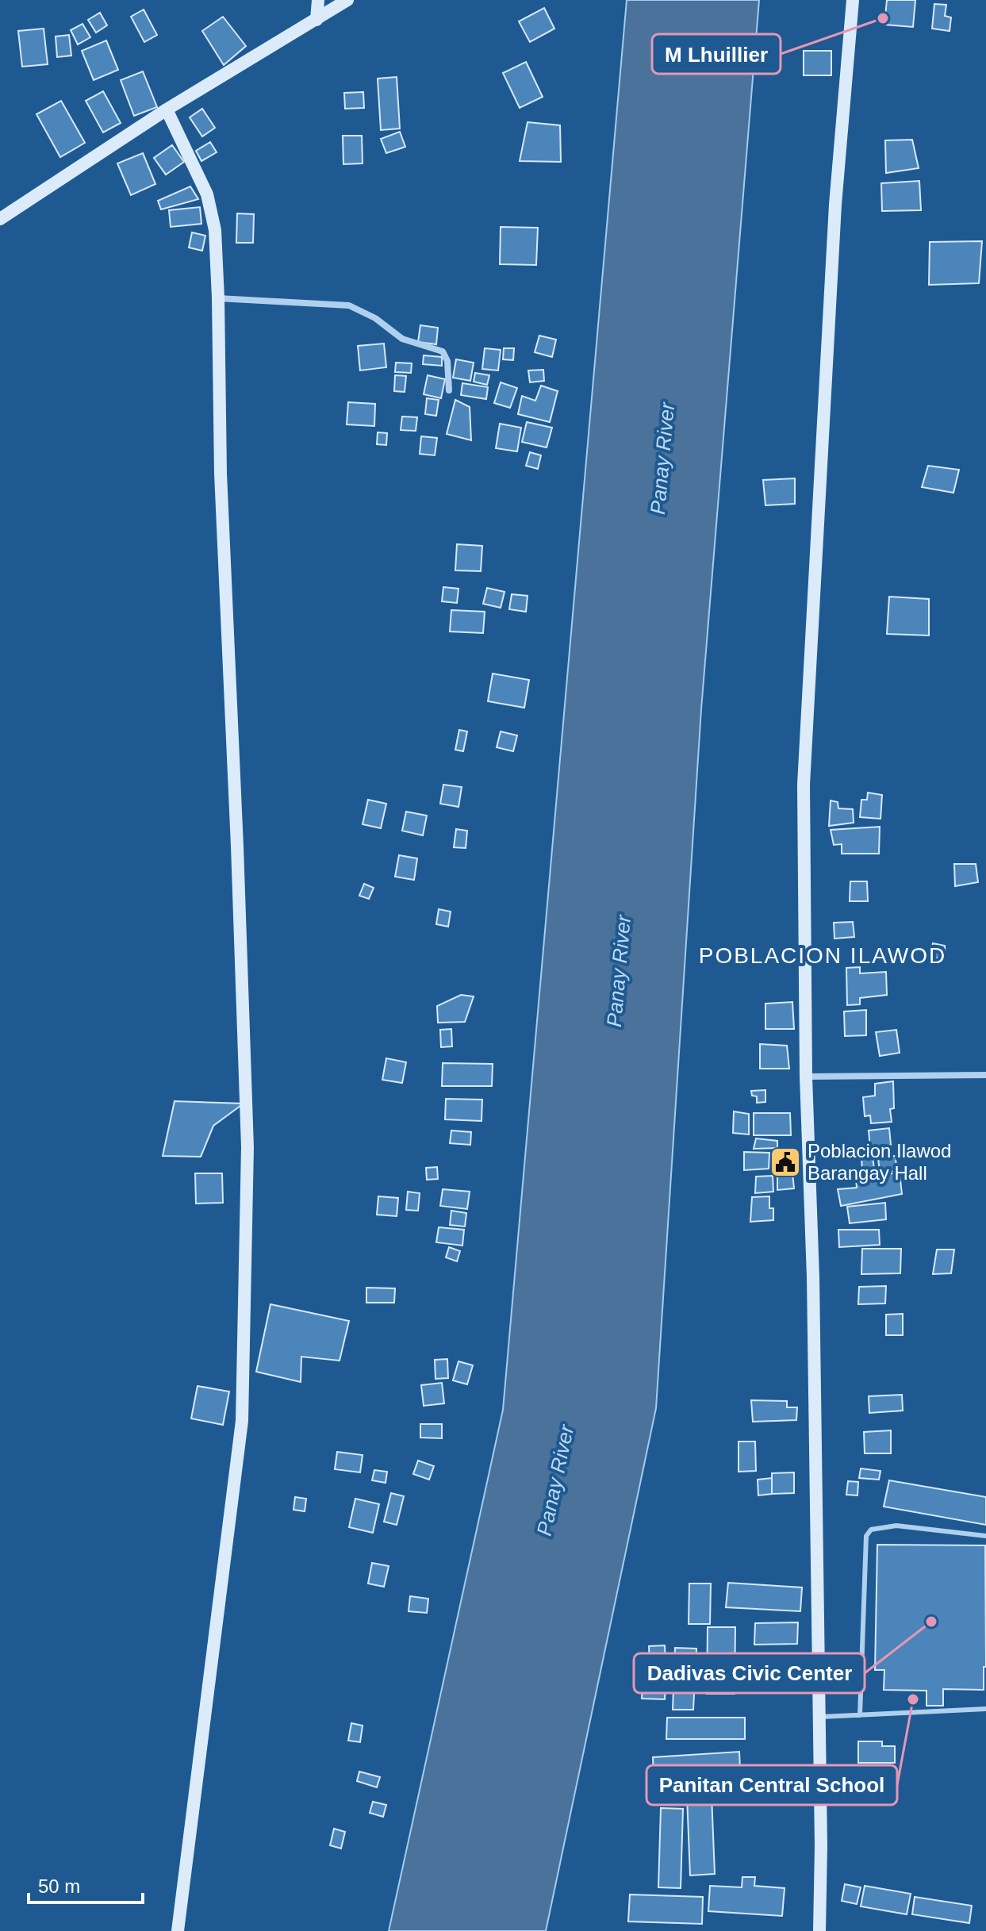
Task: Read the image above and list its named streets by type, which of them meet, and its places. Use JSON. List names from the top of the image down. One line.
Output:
{"districts":["POBLACION ILAWOD"],"water":["Panay River"],"places":{"other":["M Lhuillier","Dadivas Civic Center","Panitan Central School"],"public building":["Poblacion Ilawod Barangay Hall"]},"scale_bar":"50 m"}
